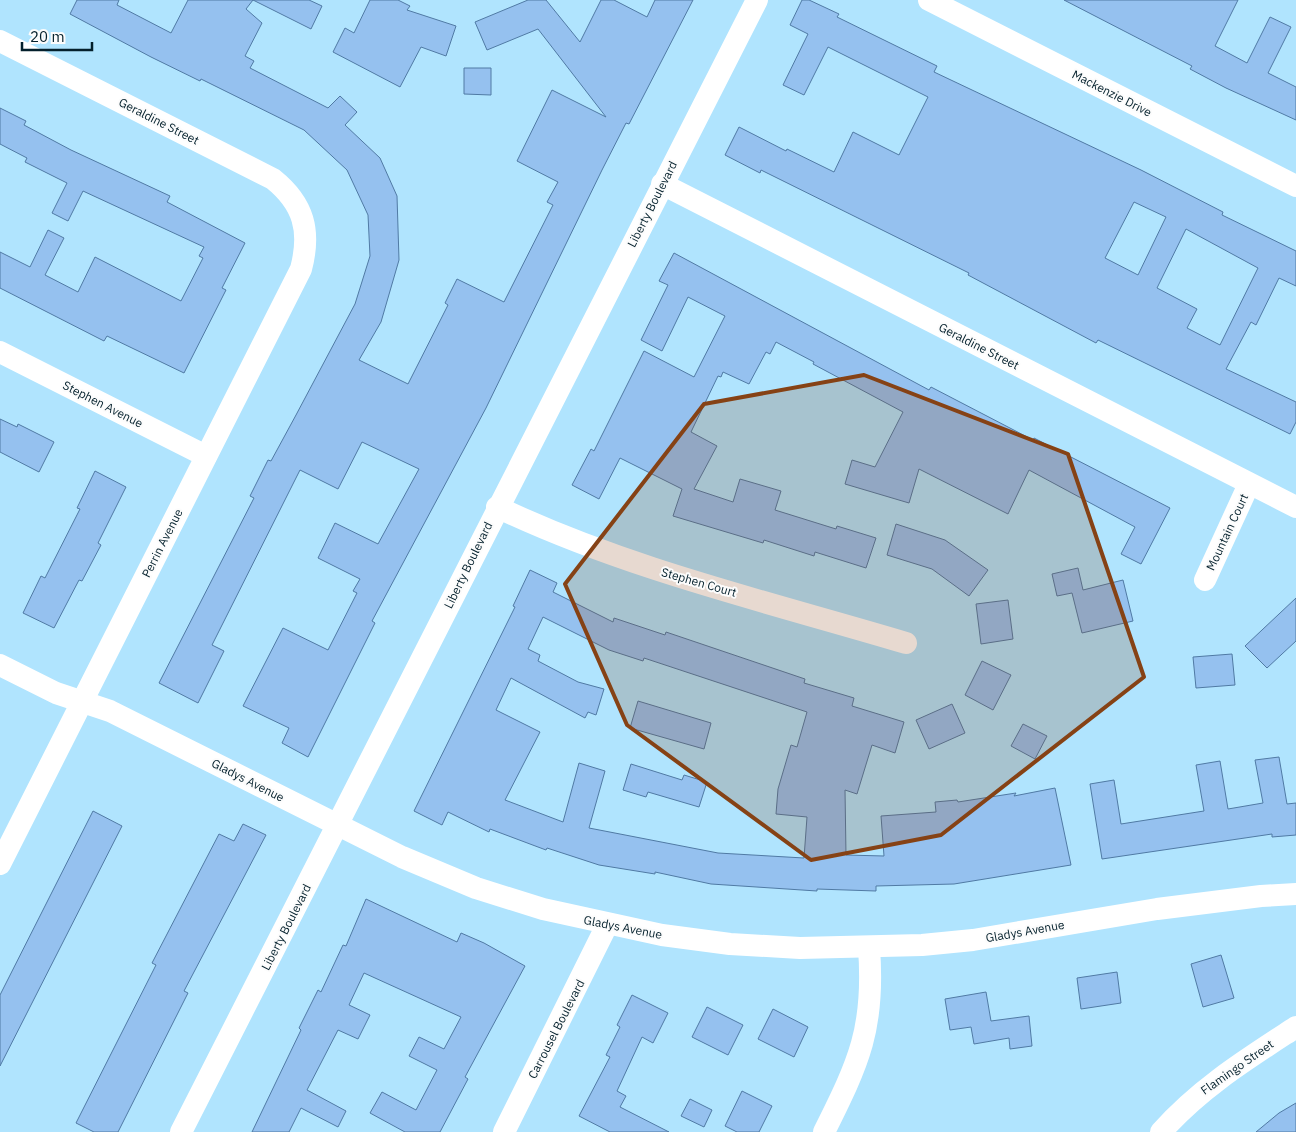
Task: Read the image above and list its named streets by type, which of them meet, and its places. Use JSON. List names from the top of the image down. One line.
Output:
{"streets":{"street":["Mackenzie Drive","Geraldine Street","Liberty Boulevard","Stephen Avenue","Mountain Court","Perrin Avenue","Stephen Court","Gladys Avenue","Carrousel Boulevard","Flamingo Street"]},"crossings":[["Geraldine Street","Liberty Boulevard"],["Geraldine Street","Mountain Court"],["Geraldine Street","Perrin Avenue"],["Liberty Boulevard","Stephen Court"],["Liberty Boulevard","Gladys Avenue"],["Stephen Avenue","Perrin Avenue"],["Perrin Avenue","Gladys Avenue"],["Gladys Avenue","Carrousel Boulevard"]],"scale_bar":"20 m"}
